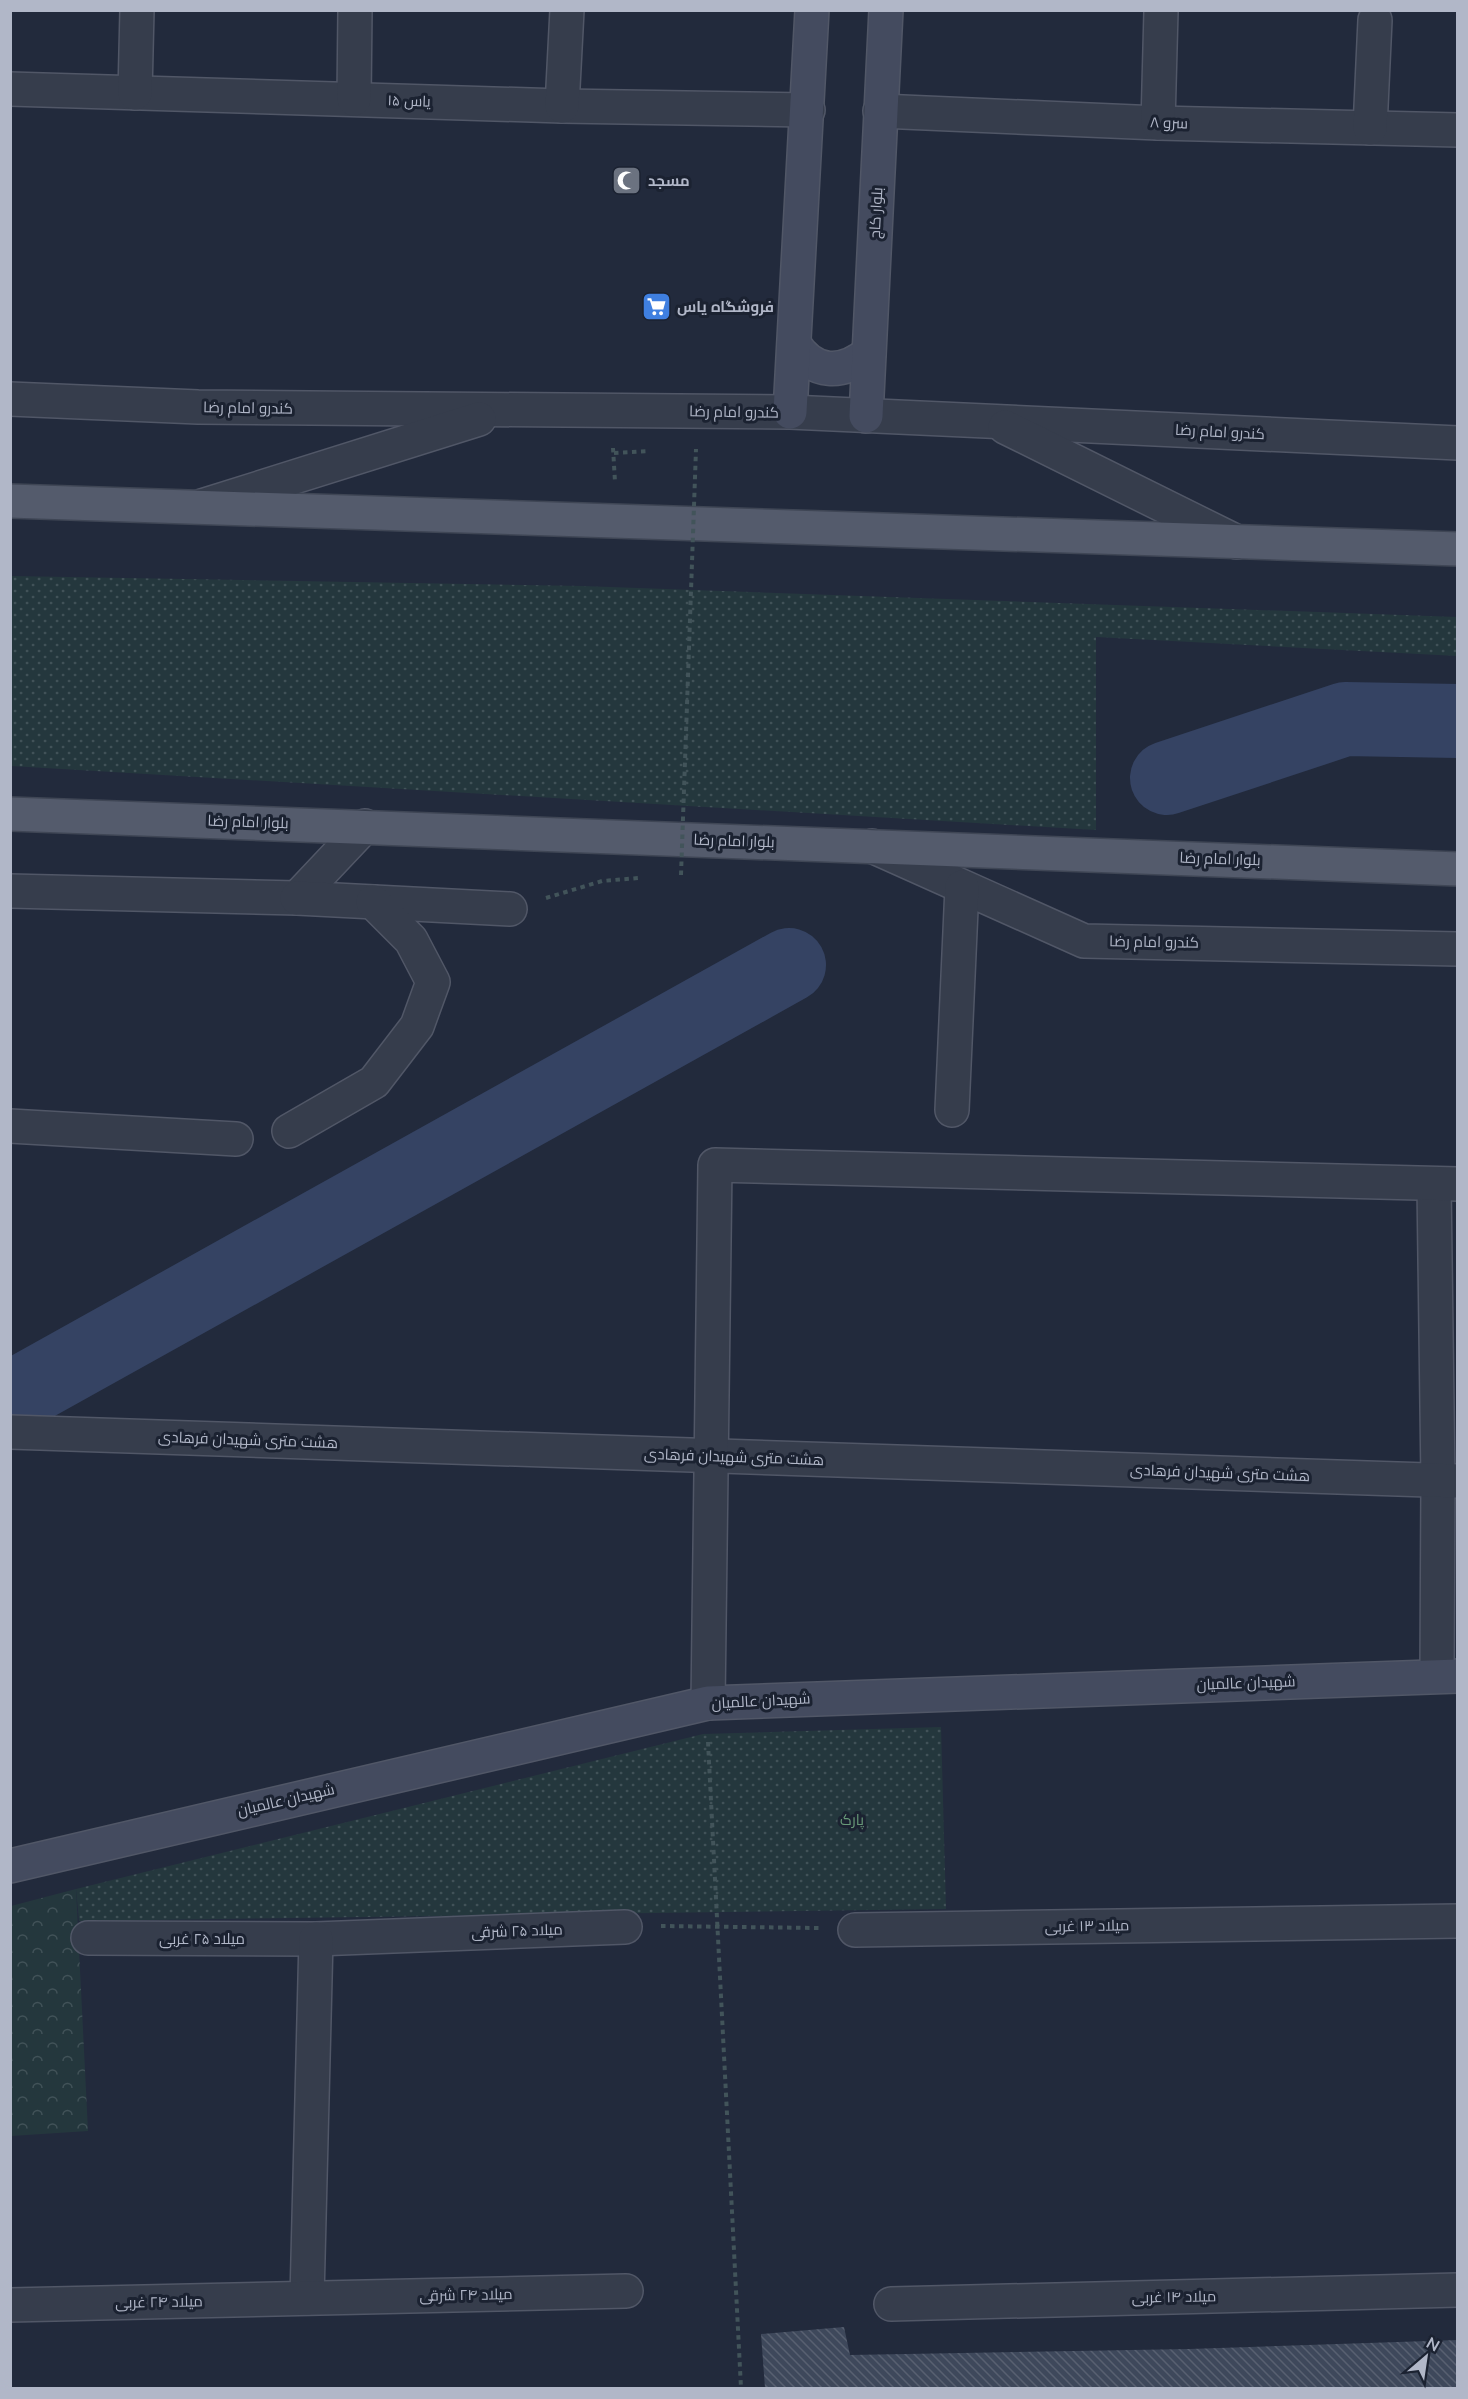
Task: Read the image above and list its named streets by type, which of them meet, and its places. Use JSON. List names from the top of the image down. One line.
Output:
{"streets":{"main road":["بلوار امام رضا"],"street":["یاس ۱۵","سرو ۸","بلوار کاج","کندرو امام رضا","هشت متری شهیدان فرهادی","شهیدان عالمیان","میلاد ۱۳ غربی","میلاد ۲۵ شرقی","میلاد ۲۵ غربی","میلاد ۲۴ شرقی","میلاد ۱۴ غربی","میلاد ۲۴ غربی"]},"crossings":[["سرو ۸","بلوار کاج"],["بلوار کاج","کندرو امام رضا"],["کندرو امام رضا","بلوار امام رضا"],["میلاد ۲۵ شرقی","میلاد ۲۵ غربی"],["میلاد ۲۴ شرقی","میلاد ۲۴ غربی"]],"parks":["پارک"],"places":{"mosque":["مسجد"],"supermarket":["فروشگاه یاس"]},"north":"top right"}
